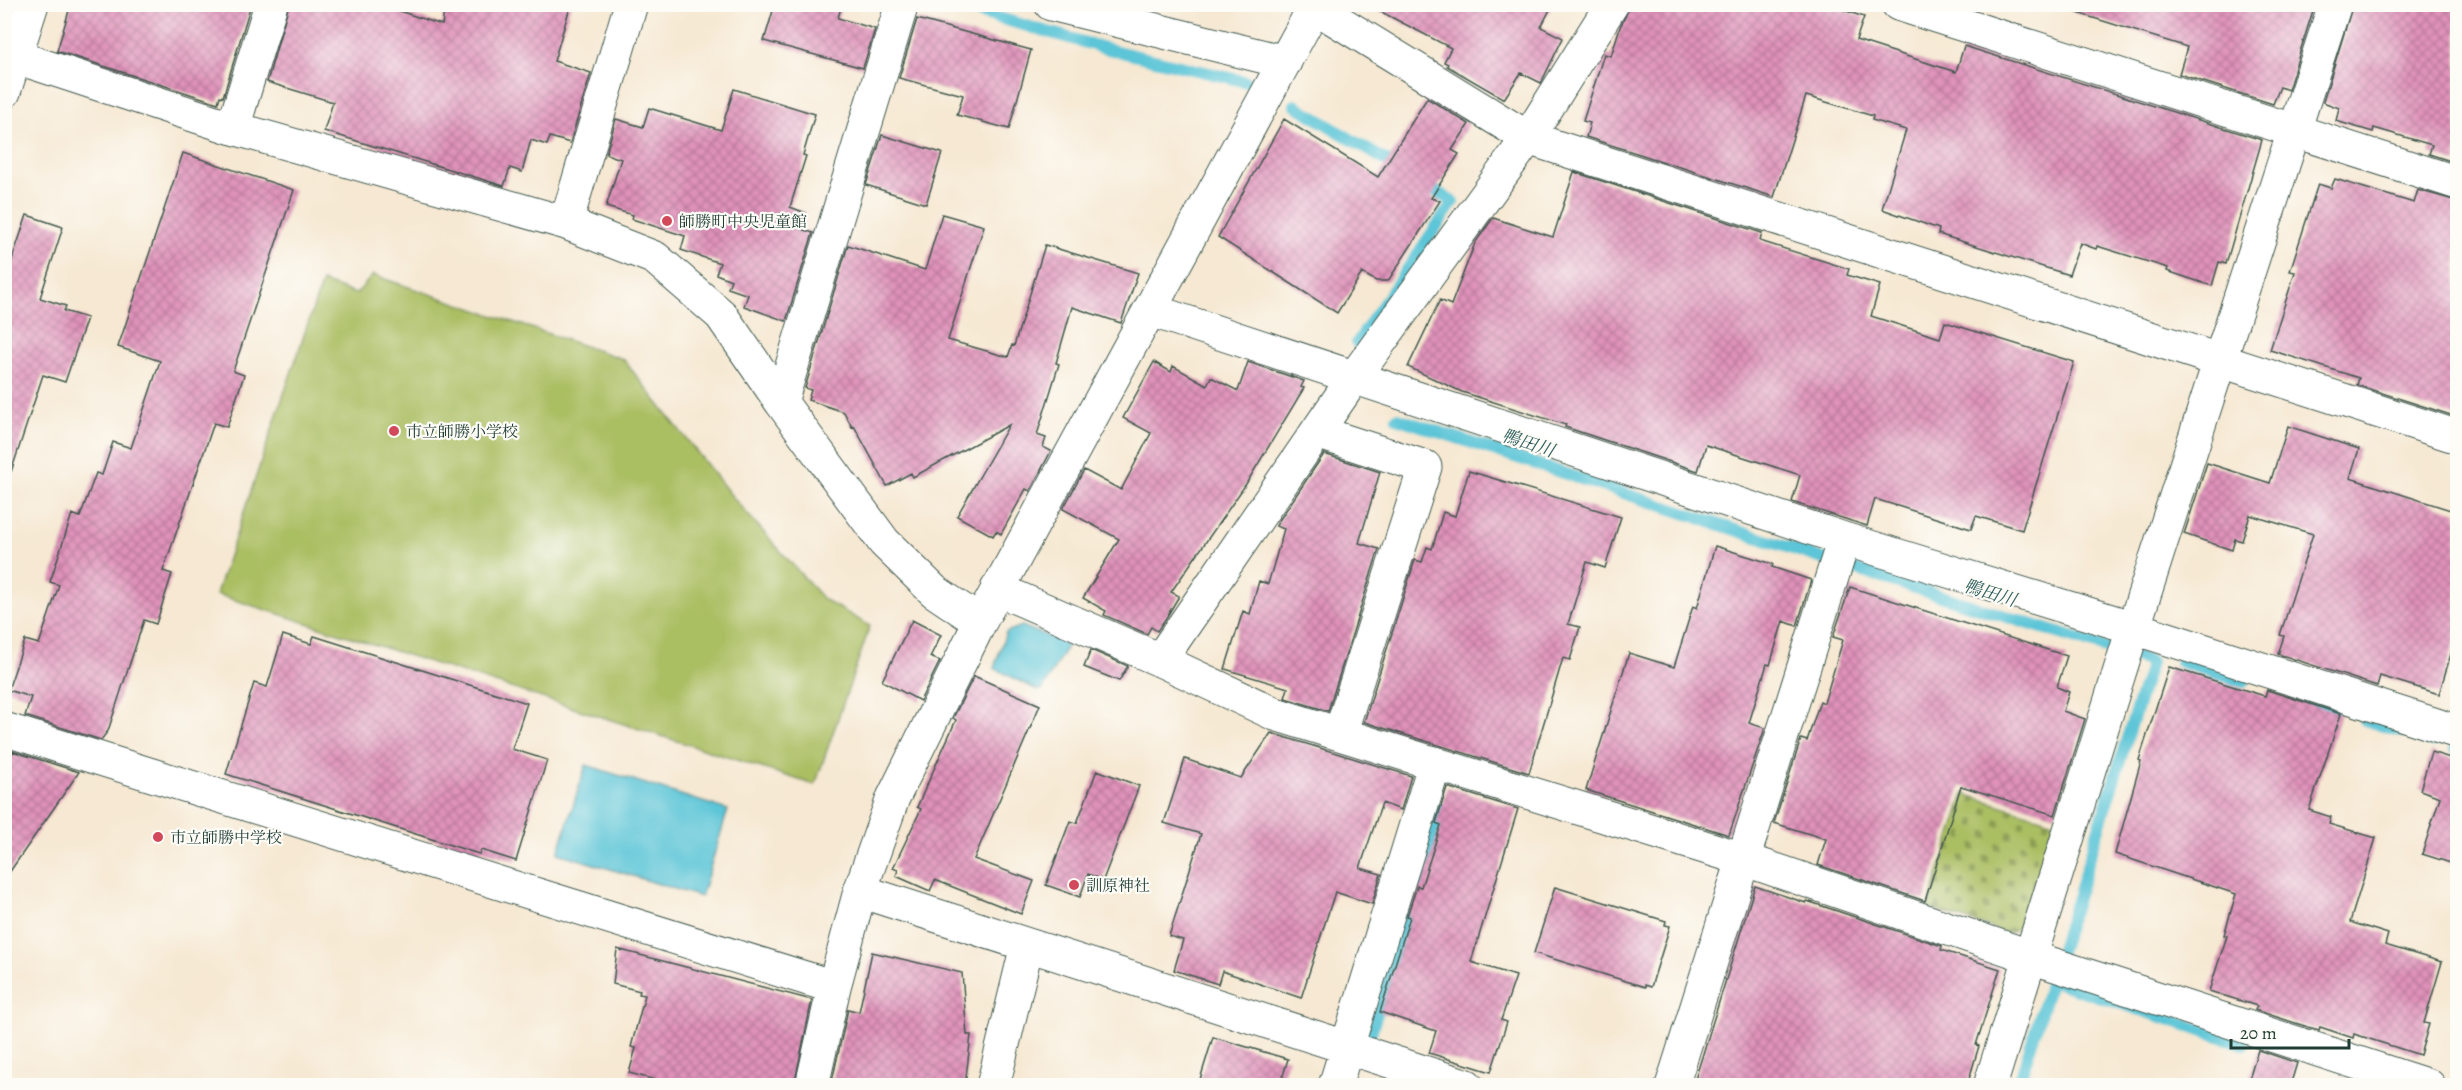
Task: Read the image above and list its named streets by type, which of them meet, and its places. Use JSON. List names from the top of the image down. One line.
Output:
{"water":["鴨田川"],"places":["師勝町中央児童館","市立師勝小学校","市立師勝中学校","訓原神社"],"scale_bar":"20 m"}
